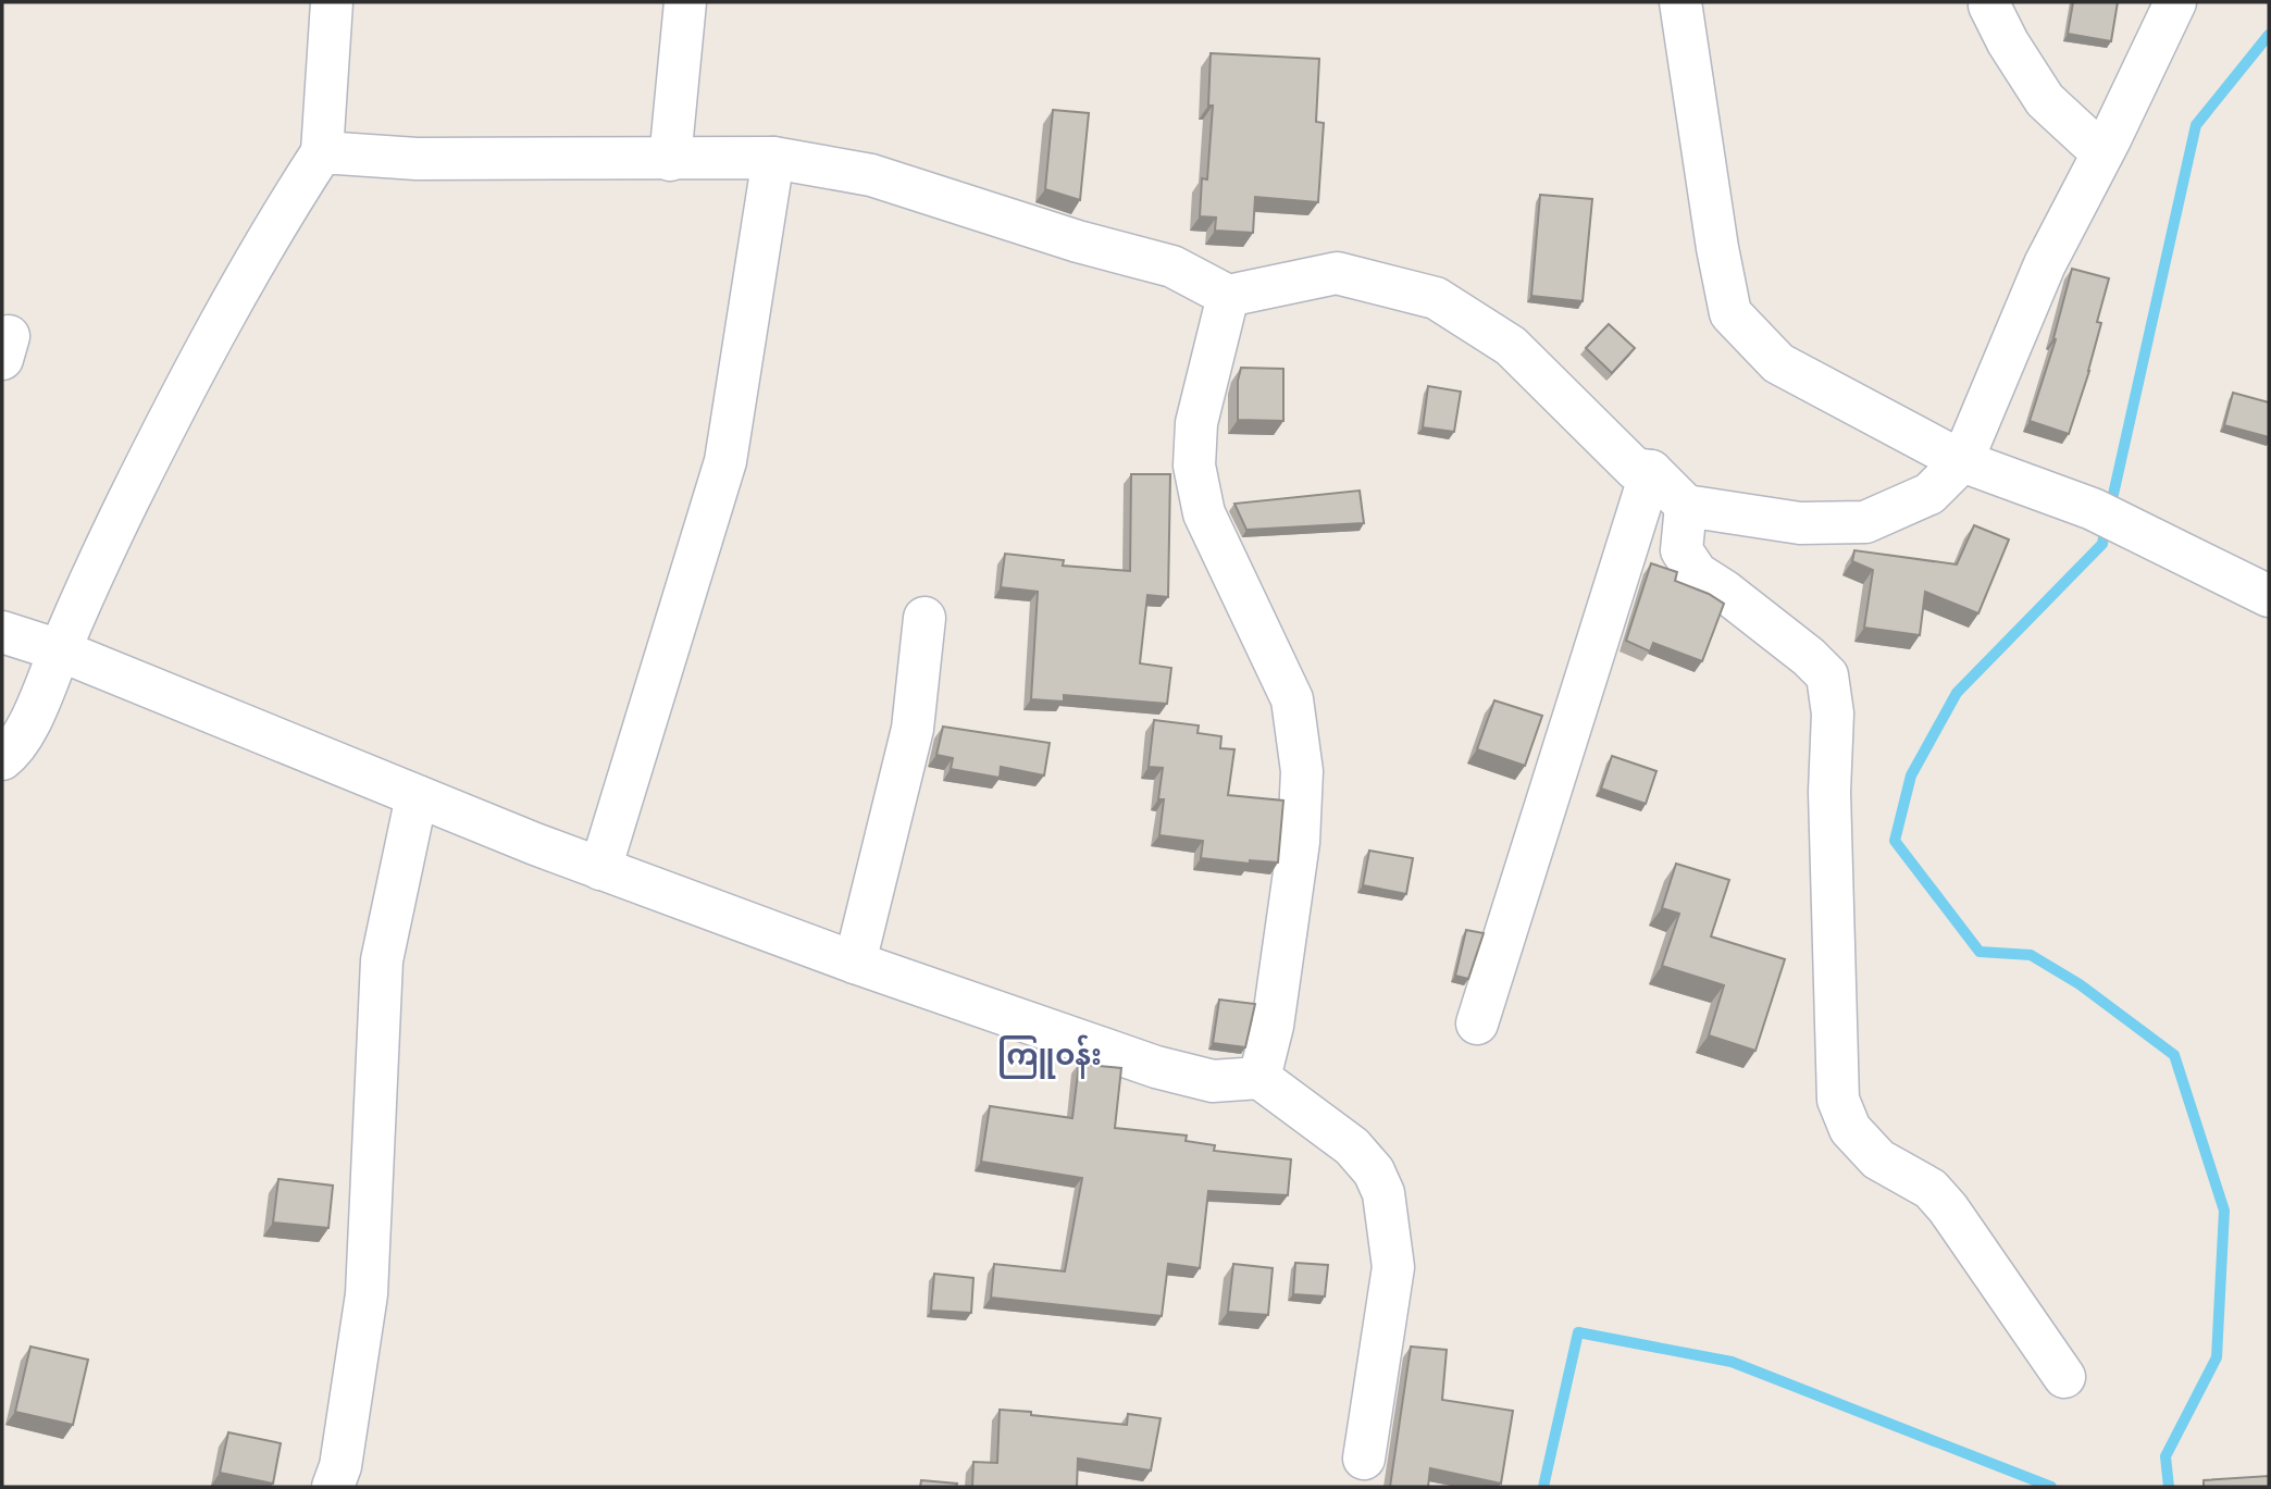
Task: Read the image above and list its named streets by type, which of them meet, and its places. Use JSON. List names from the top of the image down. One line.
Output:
{"districts":["ကြူဝန်း"]}
